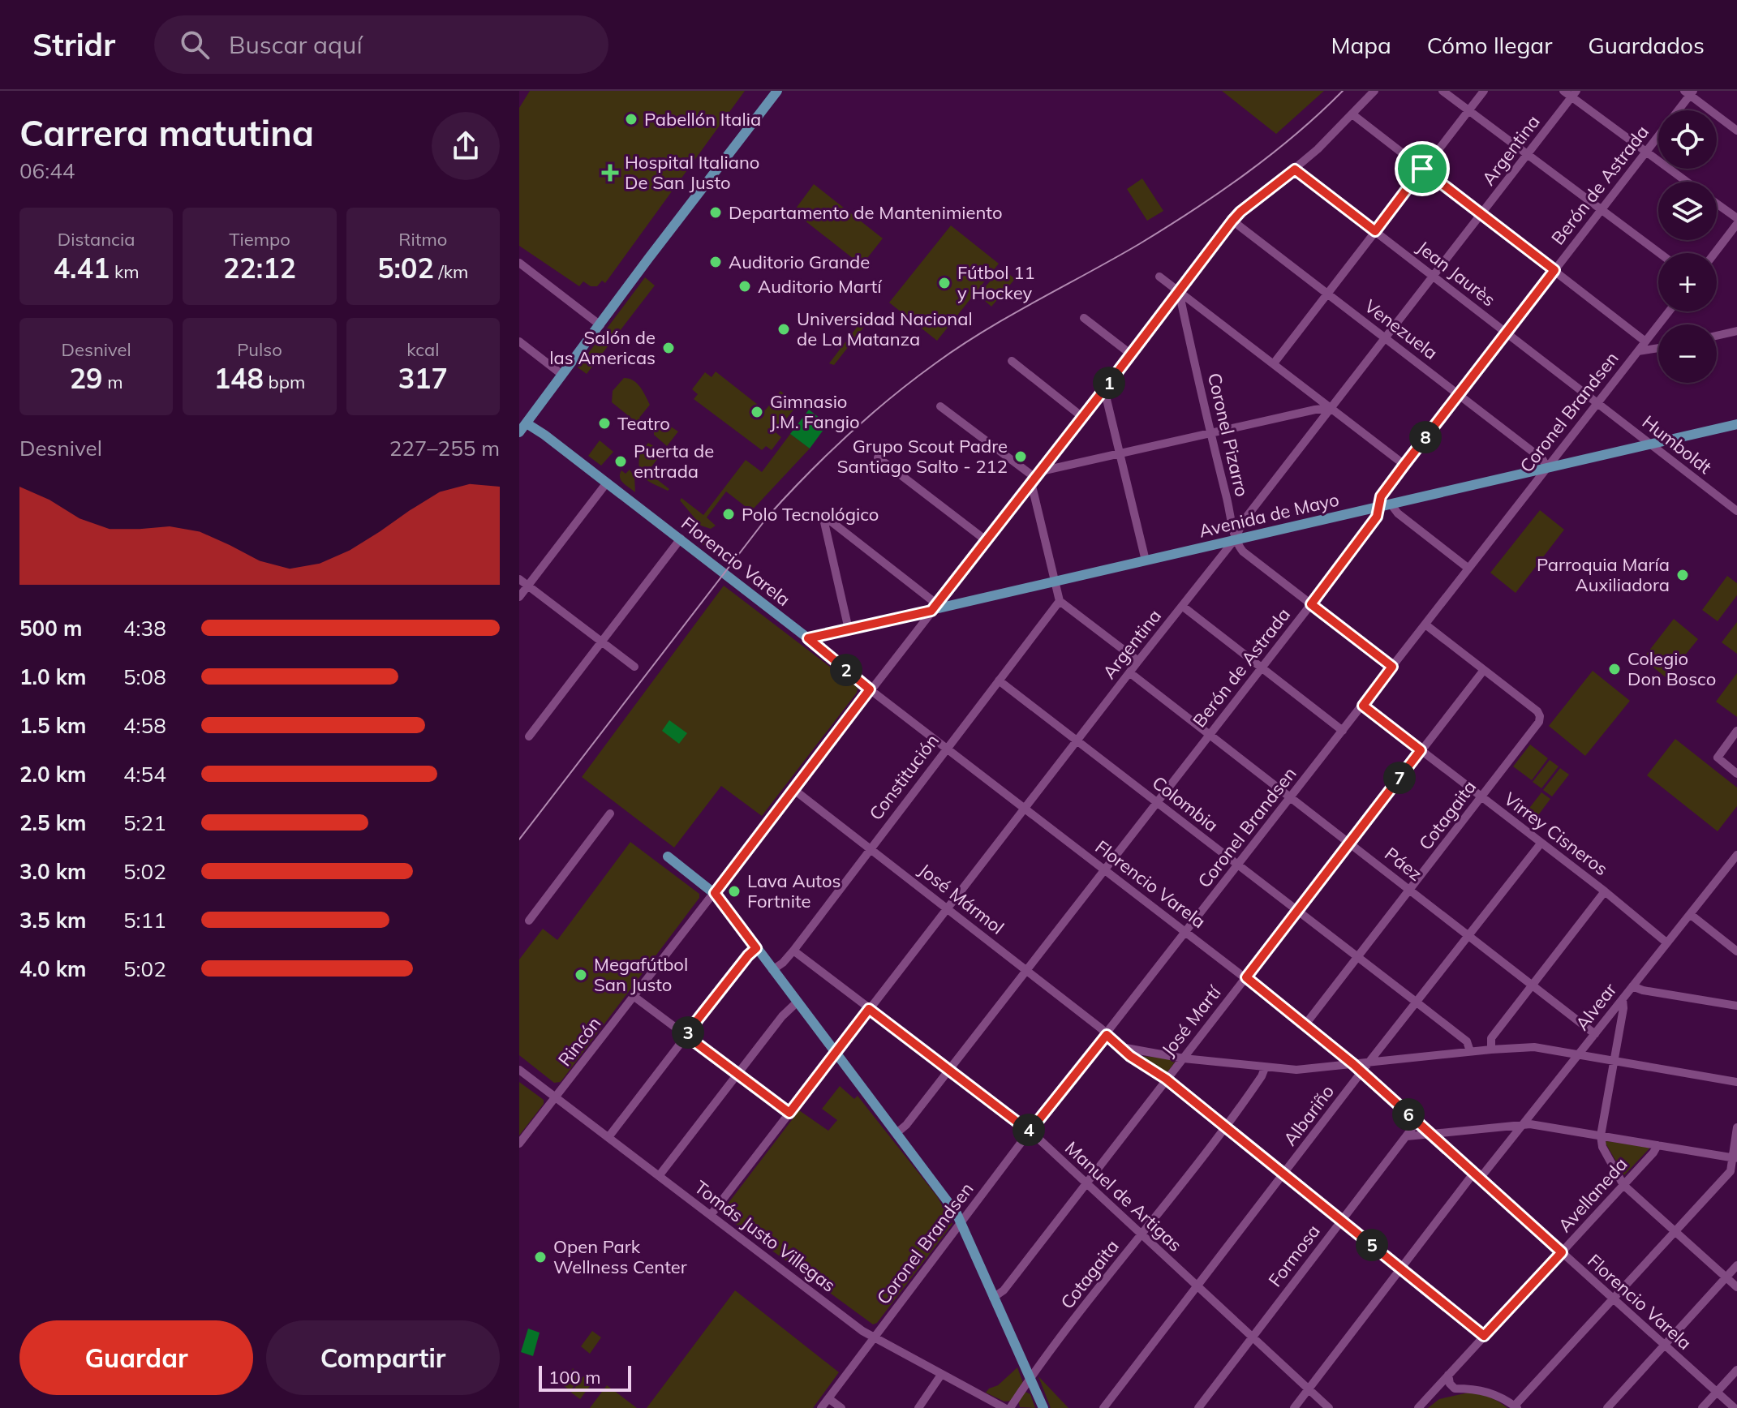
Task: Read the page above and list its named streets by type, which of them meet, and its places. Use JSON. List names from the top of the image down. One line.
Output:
{"streets":{"main road":["Avenida de Mayo","Florencio Varela"],"street":["Argentina","Berón de Astrada","Jean Jaurès","Venezuela","Coronel Brandsen","Coronel Pizarro","Humboldt","Constitución","Colombia","Cotagaita","Virrey Cisneros","Páez","José Mármol","Alvear","José Martí","Rincón","Albariño","Avellaneda","Manuel de Artigas","Tomás Justo Villegas","Formosa"]},"crossings":[["Argentina","Jean Jaurès"],["Argentina","Venezuela"],["Argentina","Coronel Pizarro"],["Argentina","Avenida de Mayo"],["Argentina","Florencio Varela"],["Argentina","Colombia"],["Argentina","Páez"],["Argentina","José Mármol"],["Argentina","Manuel de Artigas"],["Argentina","Tomás Justo Villegas"],["Berón de Astrada","Jean Jaurès"],["Berón de Astrada","Venezuela"],["Berón de Astrada","Avenida de Mayo"],["Berón de Astrada","Florencio Varela"],["Berón de Astrada","Colombia"],["Berón de Astrada","Páez"],["Berón de Astrada","José Mármol"],["Berón de Astrada","Manuel de Artigas"],["Jean Jaurès","Coronel Brandsen"],["Jean Jaurès","Humboldt"],["Jean Jaurès","Rincón"],["Venezuela","Coronel Brandsen"],["Venezuela","Avenida de Mayo"],["Venezuela","Rincón"],["Coronel Brandsen","Humboldt"],["Coronel Brandsen","Avenida de Mayo"],["Coronel Brandsen","Florencio Varela"],["Coronel Brandsen","Colombia"],["Coronel Brandsen","Virrey Cisneros"],["Coronel Brandsen","Páez"],["Coronel Brandsen","José Mármol"],["Coronel Brandsen","Manuel de Artigas"],["Coronel Brandsen","Tomás Justo Villegas"],["Coronel Pizarro","Avenida de Mayo"],["Coronel Pizarro","Rincón"],["Humboldt","Avenida de Mayo"],["Avenida de Mayo","Florencio Varela"],["Avenida de Mayo","Rincón"],["Florencio Varela","Constitución"],["Florencio Varela","Cotagaita"],["Florencio Varela","Alvear"],["Florencio Varela","José Martí"],["Florencio Varela","Rincón"],["Florencio Varela","Albariño"],["Florencio Varela","Avellaneda"],["Florencio Varela","Formosa"],["Constitución","Colombia"],["Constitución","José Mármol"],["Constitución","Manuel de Artigas"],["Colombia","Cotagaita"],["Colombia","José Martí"],["Colombia","Albariño"],["Cotagaita","Virrey Cisneros"],["Cotagaita","Páez"],["Cotagaita","José Martí"],["Cotagaita","Manuel de Artigas"],["Virrey Cisneros","Alvear"],["Virrey Cisneros","José Martí"],["Virrey Cisneros","Albariño"],["Páez","Alvear"],["Páez","José Martí"],["Páez","Albariño"],["José Mármol","José Martí"],["José Mármol","Rincón"],["Alvear","Manuel de Artigas"],["José Martí","Manuel de Artigas"],["Rincón","Tomás Justo Villegas"],["Albariño","Manuel de Artigas"],["Manuel de Artigas","Formosa"]],"places":{"other":["Pabellón Italia","Departamento de Mantenimiento","Auditorio Grande","Fútbol 11 y Hockey","Auditorio Martí","Universidad Nacional de La Matanza","Salón de las Americas","Gimnasio J.M. Fangio","Teatro","Grupo Scout Padre Santiago Salto - 212","Puerta de entrada","Polo Tecnológico","Parroquia María Auxiliadora","Colegio Don Bosco","Lava Autos Fortnite","Megafútbol San Justo","Open Park Wellness Center"],"health":["Hospital Italiano De San Justo"]},"scale_bar":"100 m","page":{"header":"Stridr","search":"Buscar aquí","nav":["Mapa","Cómo llegar","Guardados"],"heading":["Carrera matutina","06:44"],"map_buttons":["+","−"],"stats":[["Distancia","4.41 km"],["Tiempo","22:12"],["Ritmo","5:02 /km"],["Desnivel","29 m"],["Pulso","148 bpm"],["kcal","317"]],"pins":["1","8","2","7","3","6","4","5"],"chart":["Desnivel","227–255 m"],"list":[{"name":"500 m","note":"4:38"},{"name":"1.0 km","note":"5:08"},{"name":"1.5 km","note":"4:58"},{"name":"2.0 km","note":"4:54"},{"name":"2.5 km","note":"5:21"},{"name":"3.0 km","note":"5:02"},{"name":"3.5 km","note":"5:11"},{"name":"4.0 km","note":"5:02"}],"buttons":["Guardar","Compartir"],"scale":"100 m"}}
